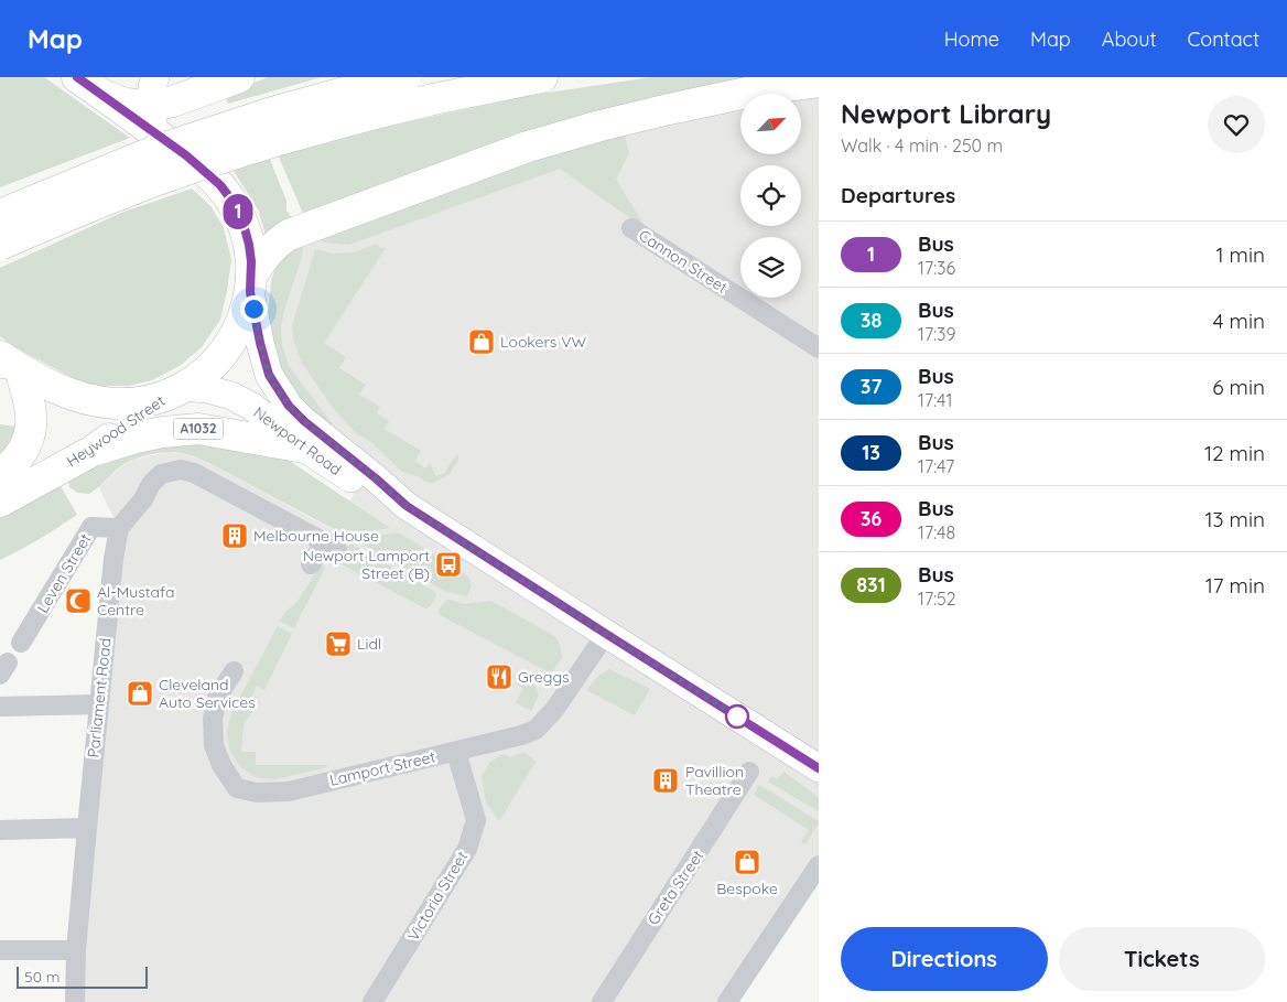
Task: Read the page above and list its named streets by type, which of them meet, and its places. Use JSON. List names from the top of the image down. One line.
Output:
{"streets":{"main road":["A1032","Heywood Street","Newport Road"],"street":["Cannon Street","Leven Street","Parliament Road","Lamport Street","Greta Street","Victoria Street"]},"crossings":[["A1032","Heywood Street"],["A1032","Newport Road"],["Heywood Street","Newport Road"],["Newport Road","Lamport Street"],["Leven Street","Parliament Road"],["Lamport Street","Victoria Street"]],"places":{"shop":["Lookers VW","Cleveland Auto Services","Bespoke"],"building":["Melbourne House","Pavillion Theatre"],"bus stop":["Newport Lamport Street (B)"],"mosque":["Al-Mustafa Centre"],"supermarket":["Lidl"],"restaurant":["Greggs"]},"lines":["bus line 1"],"scale_bar":"50 m","north":"top right","page":{"header":"Map","nav":["Home","Map","About","Contact"],"on_map":"1","heading":[["Newport Library","Walk · 4 min · 250 m"],"Departures"],"list":[{"mark":"1","name":"Bus","note":"17:36","value":"1 min"},{"mark":"38","name":"Bus","note":"17:39","value":"4 min"},{"mark":"37","name":"Bus","note":"17:41","value":"6 min"},{"mark":"13","name":"Bus","note":"17:47","value":"12 min"},{"mark":"36","name":"Bus","note":"17:48","value":"13 min"},{"mark":"831","name":"Bus","note":"17:52","value":"17 min"}],"buttons":["Directions","Tickets"],"scale":"50 m"}}
